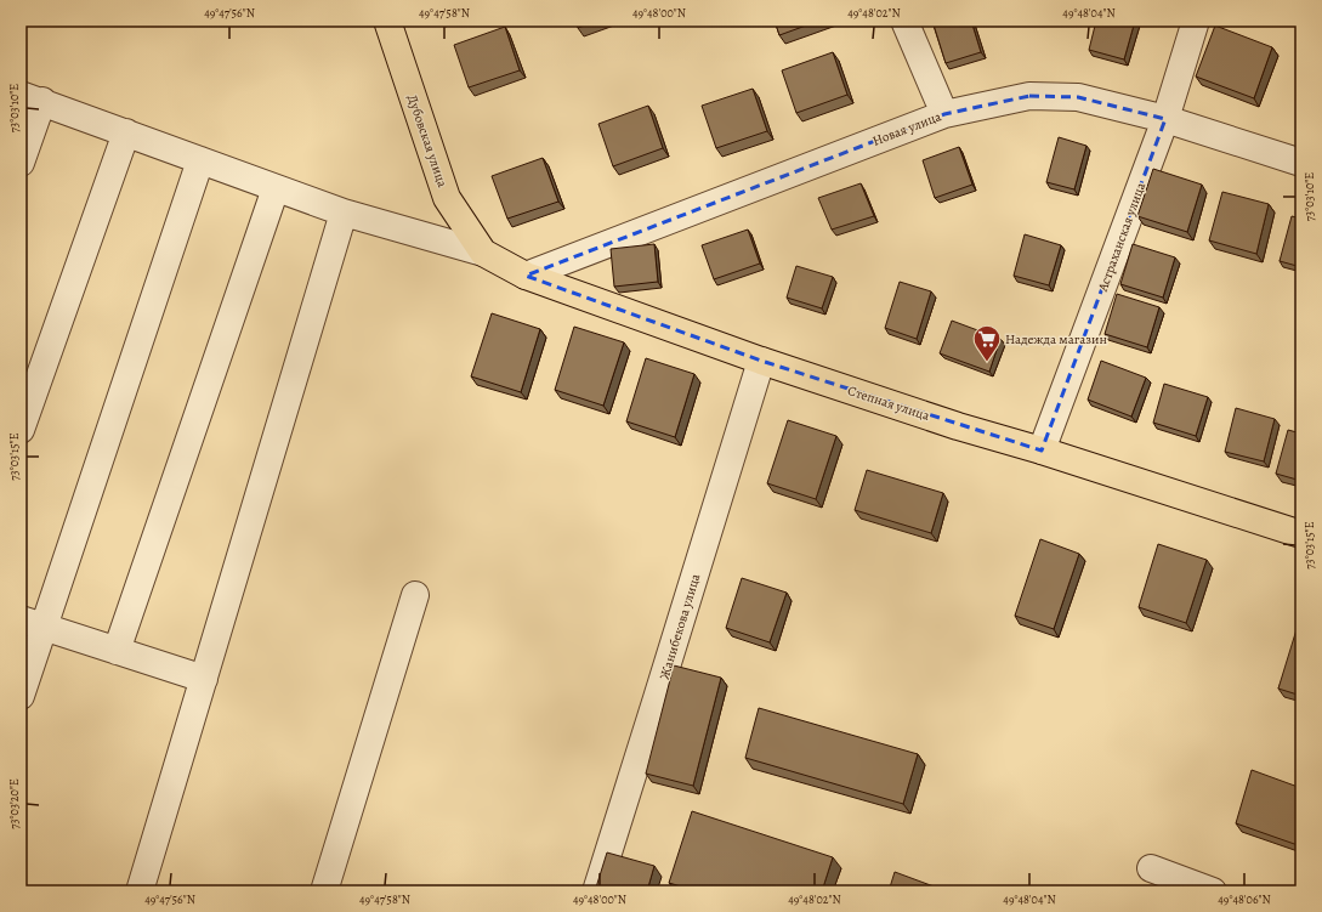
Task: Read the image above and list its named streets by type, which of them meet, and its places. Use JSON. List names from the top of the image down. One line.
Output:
{"streets":{"main road":["Дубовская улица","Степная улица"],"street":["Новая улица","Астраханская улица","Жанибекова улица"]},"crossings":[["Новая улица","Астраханская улица"],["Новая улица","Степная улица"],["Дубовская улица","Степная улица"],["Астраханская улица","Степная улица"],["Степная улица","Жанибекова улица"]],"places":{"supermarket":["Надежда магазин"]},"coordinates":["49°47'56\"N","49°47'58\"N","49°48'00\"N","49°48'02\"N","49°48'04\"N","73°03'10\"E","73°03'15\"E","73°03'20\"E","49°48'06\"N"]}
